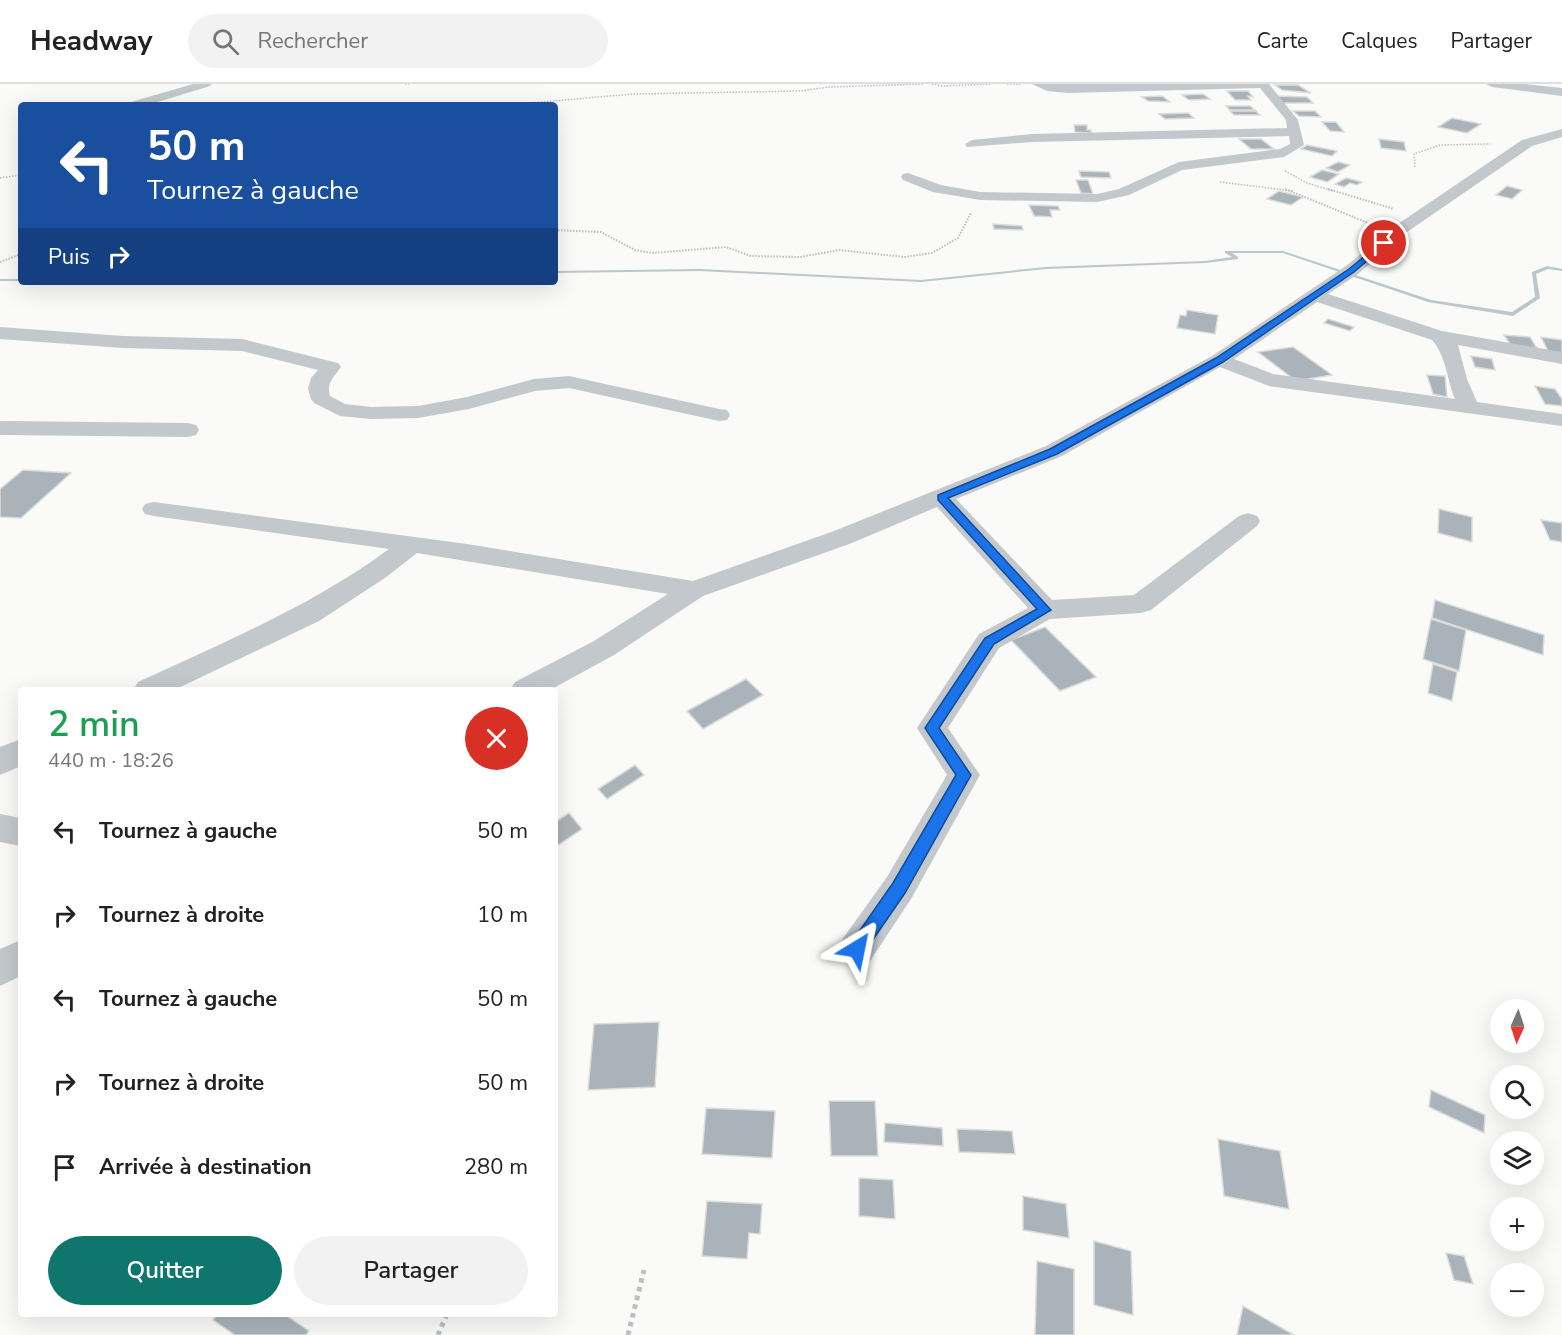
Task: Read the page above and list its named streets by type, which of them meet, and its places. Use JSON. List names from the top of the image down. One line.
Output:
{"north":"bottom","page":{"header":"Headway","search":"Rechercher","nav":["Carte","Calques","Partager"],"turn":["50 m","Tournez à gauche"],"then":"Puis","heading":["2 min","440 m · 18:26"],"list":[{"name":"Tournez à gauche","value":"50 m"},{"name":"Tournez à droite","value":"10 m"},{"name":"Tournez à gauche","value":"50 m"},{"name":"Tournez à droite","value":"50 m"},{"name":"Arrivée à destination","value":"280 m"}],"map_buttons":["+","−"],"buttons":["Quitter","Partager"]}}
